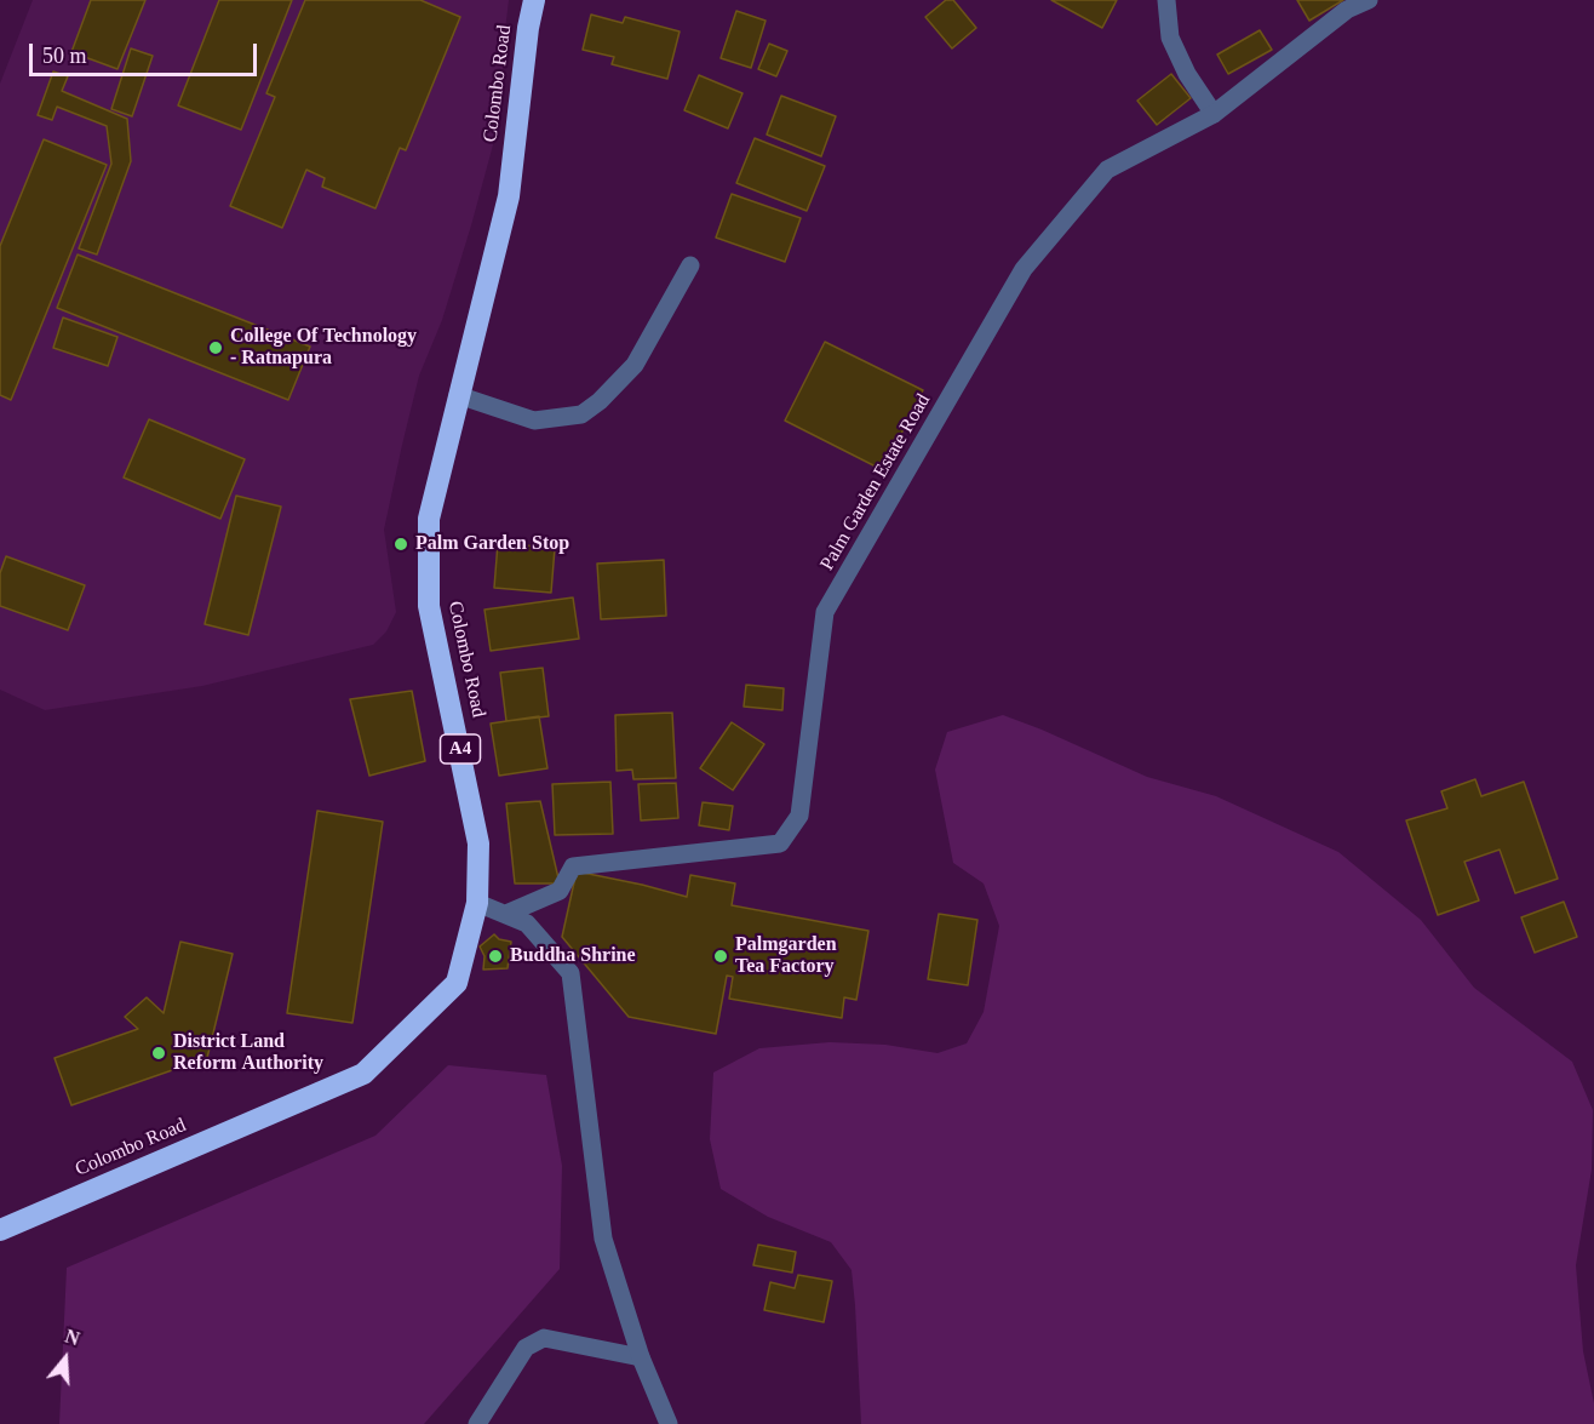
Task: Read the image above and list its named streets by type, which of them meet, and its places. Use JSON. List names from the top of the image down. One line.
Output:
{"streets":{"highway":["Colombo Road","A4"],"street":["Palm Garden Estate Road"]},"places":["College Of Technology - Ratnapura","Palm Garden Stop","Buddha Shrine","Palmgarden Tea Factory","District Land Reform Authority"],"scale_bar":"50 m","north":"top"}
